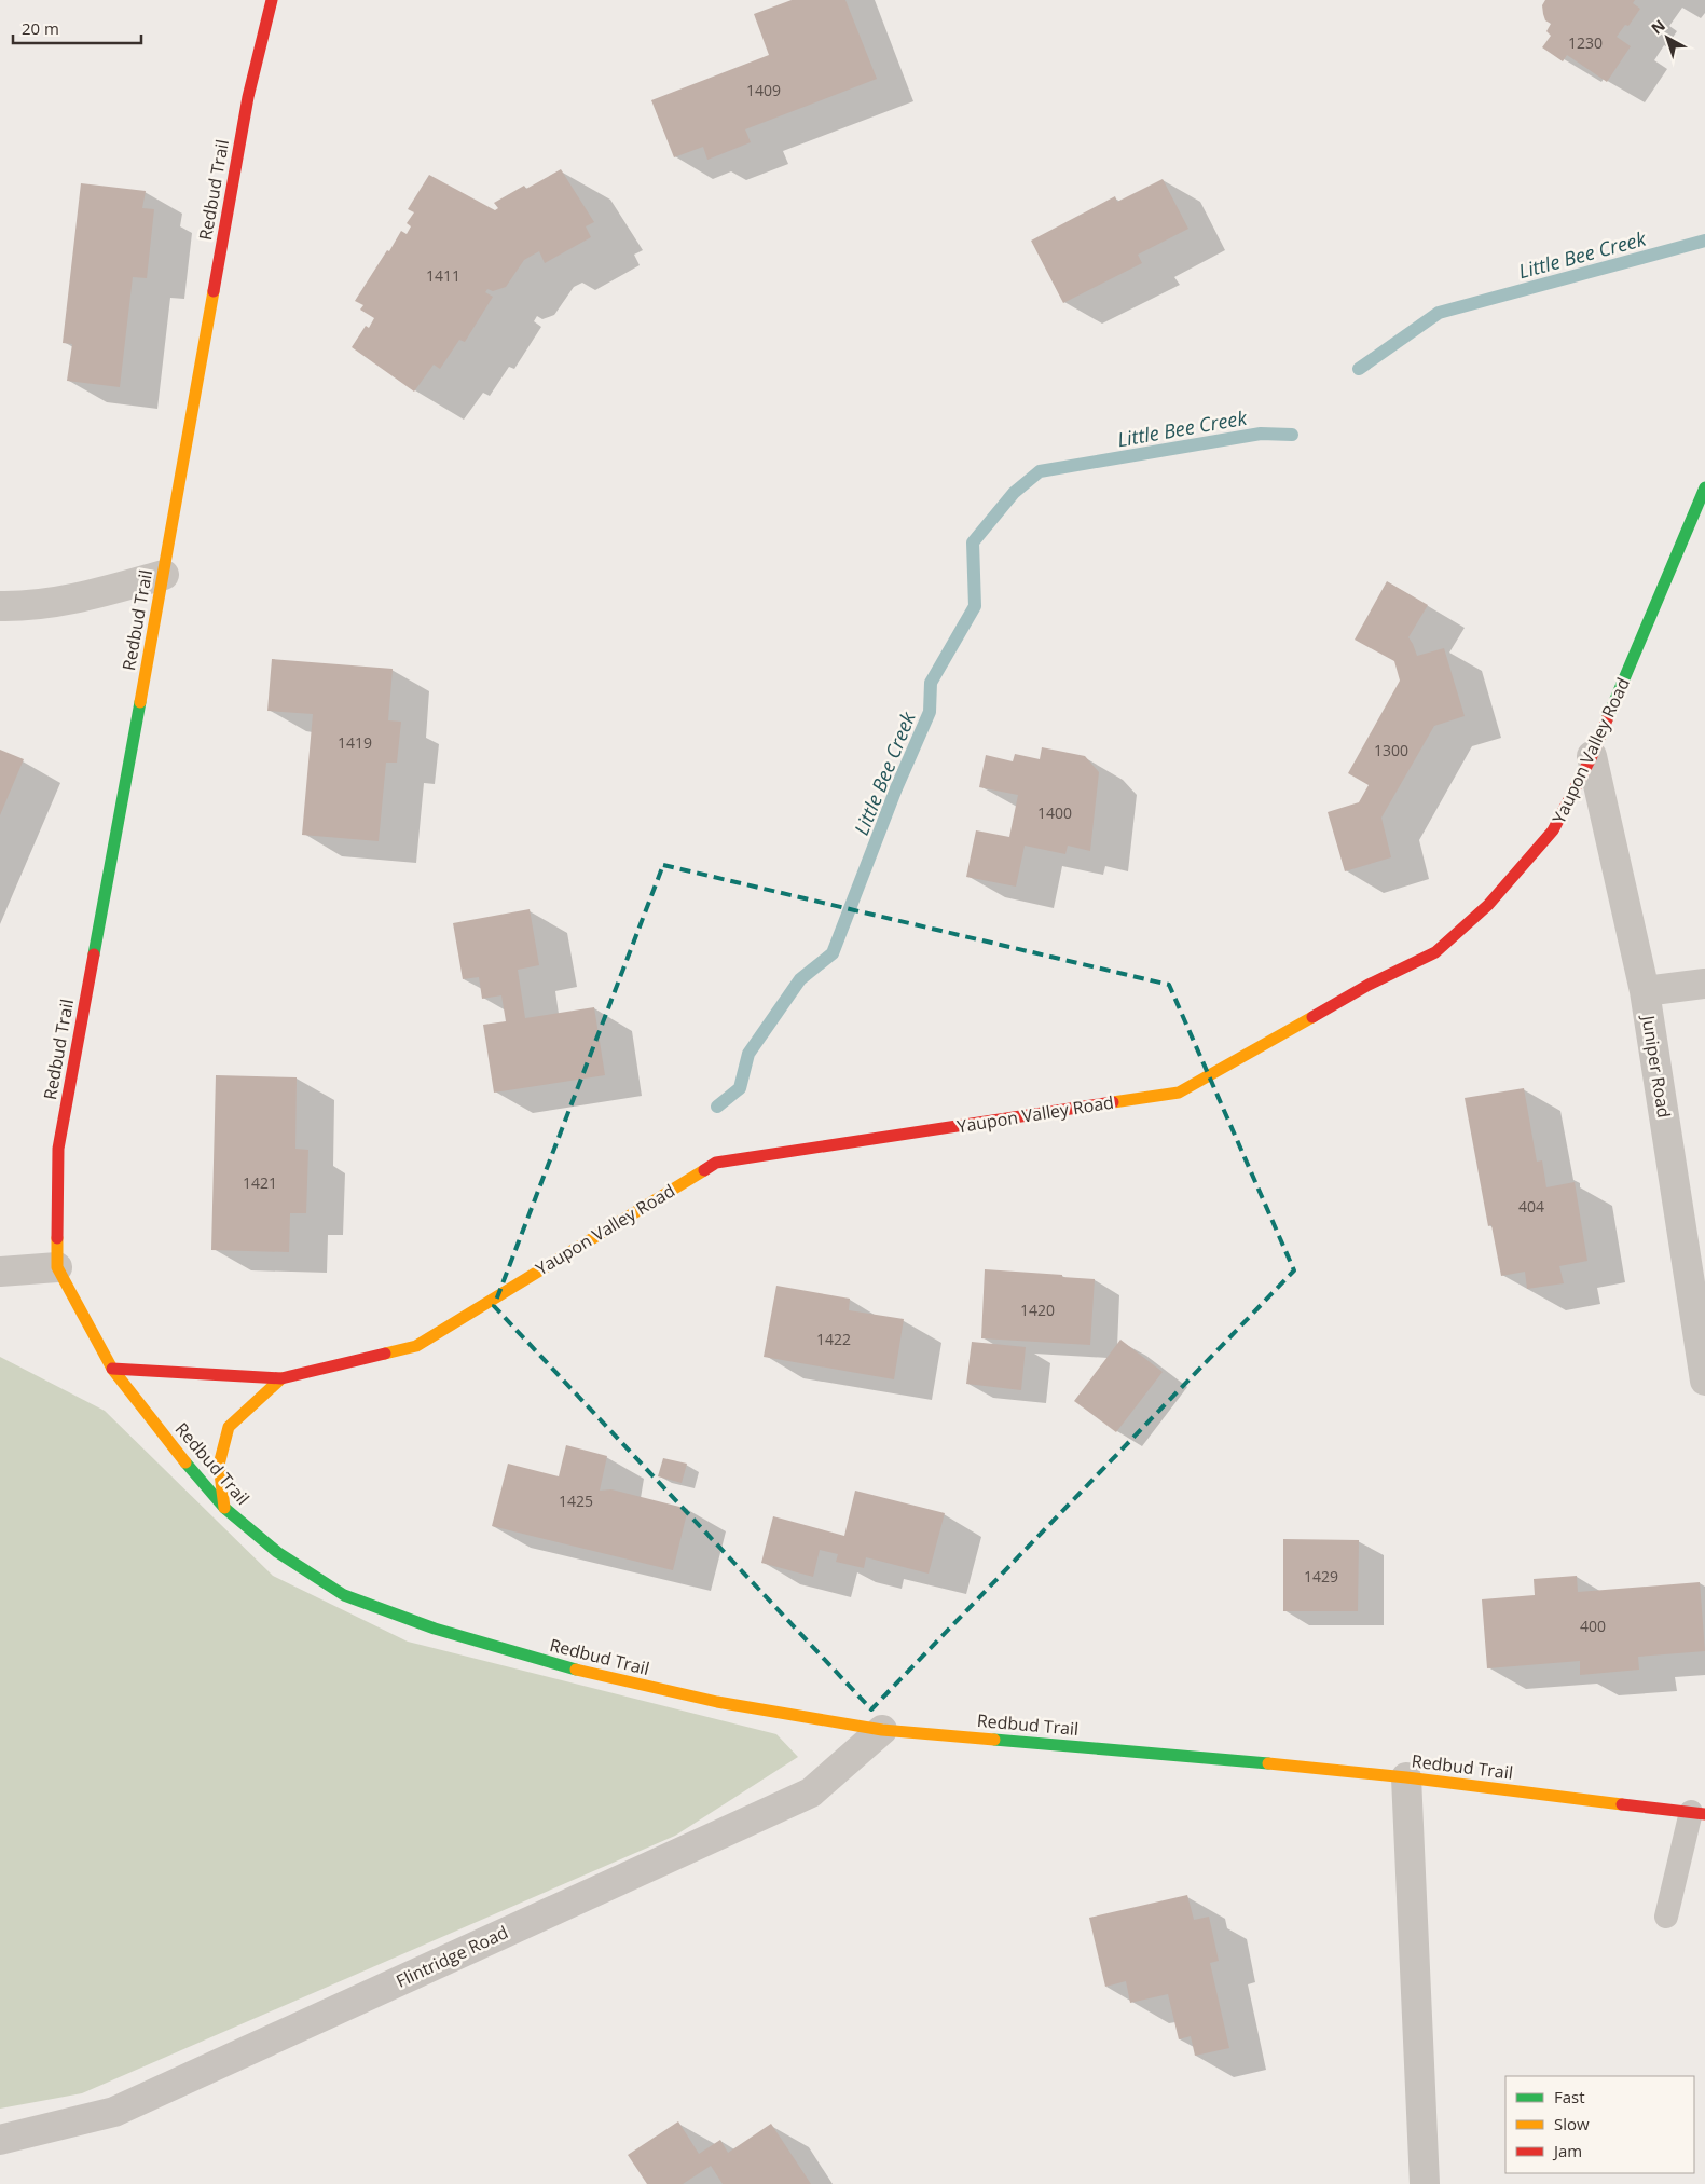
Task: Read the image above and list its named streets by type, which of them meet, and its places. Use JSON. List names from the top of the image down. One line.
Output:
{"streets":{"street":["Redbud Trail","Yaupon Valley Road","Juniper Road","Flintridge Road"]},"crossings":[["Redbud Trail","Yaupon Valley Road"],["Redbud Trail","Flintridge Road"],["Yaupon Valley Road","Juniper Road"]],"water":["Little Bee Creek"],"house_numbers":["1230","1409","1411","1419","1300","1400","1421","404","1420","1422","1425","1429","400"],"legend":["Fast","Slow","Jam"],"scale_bar":"20 m","north":"top left"}
